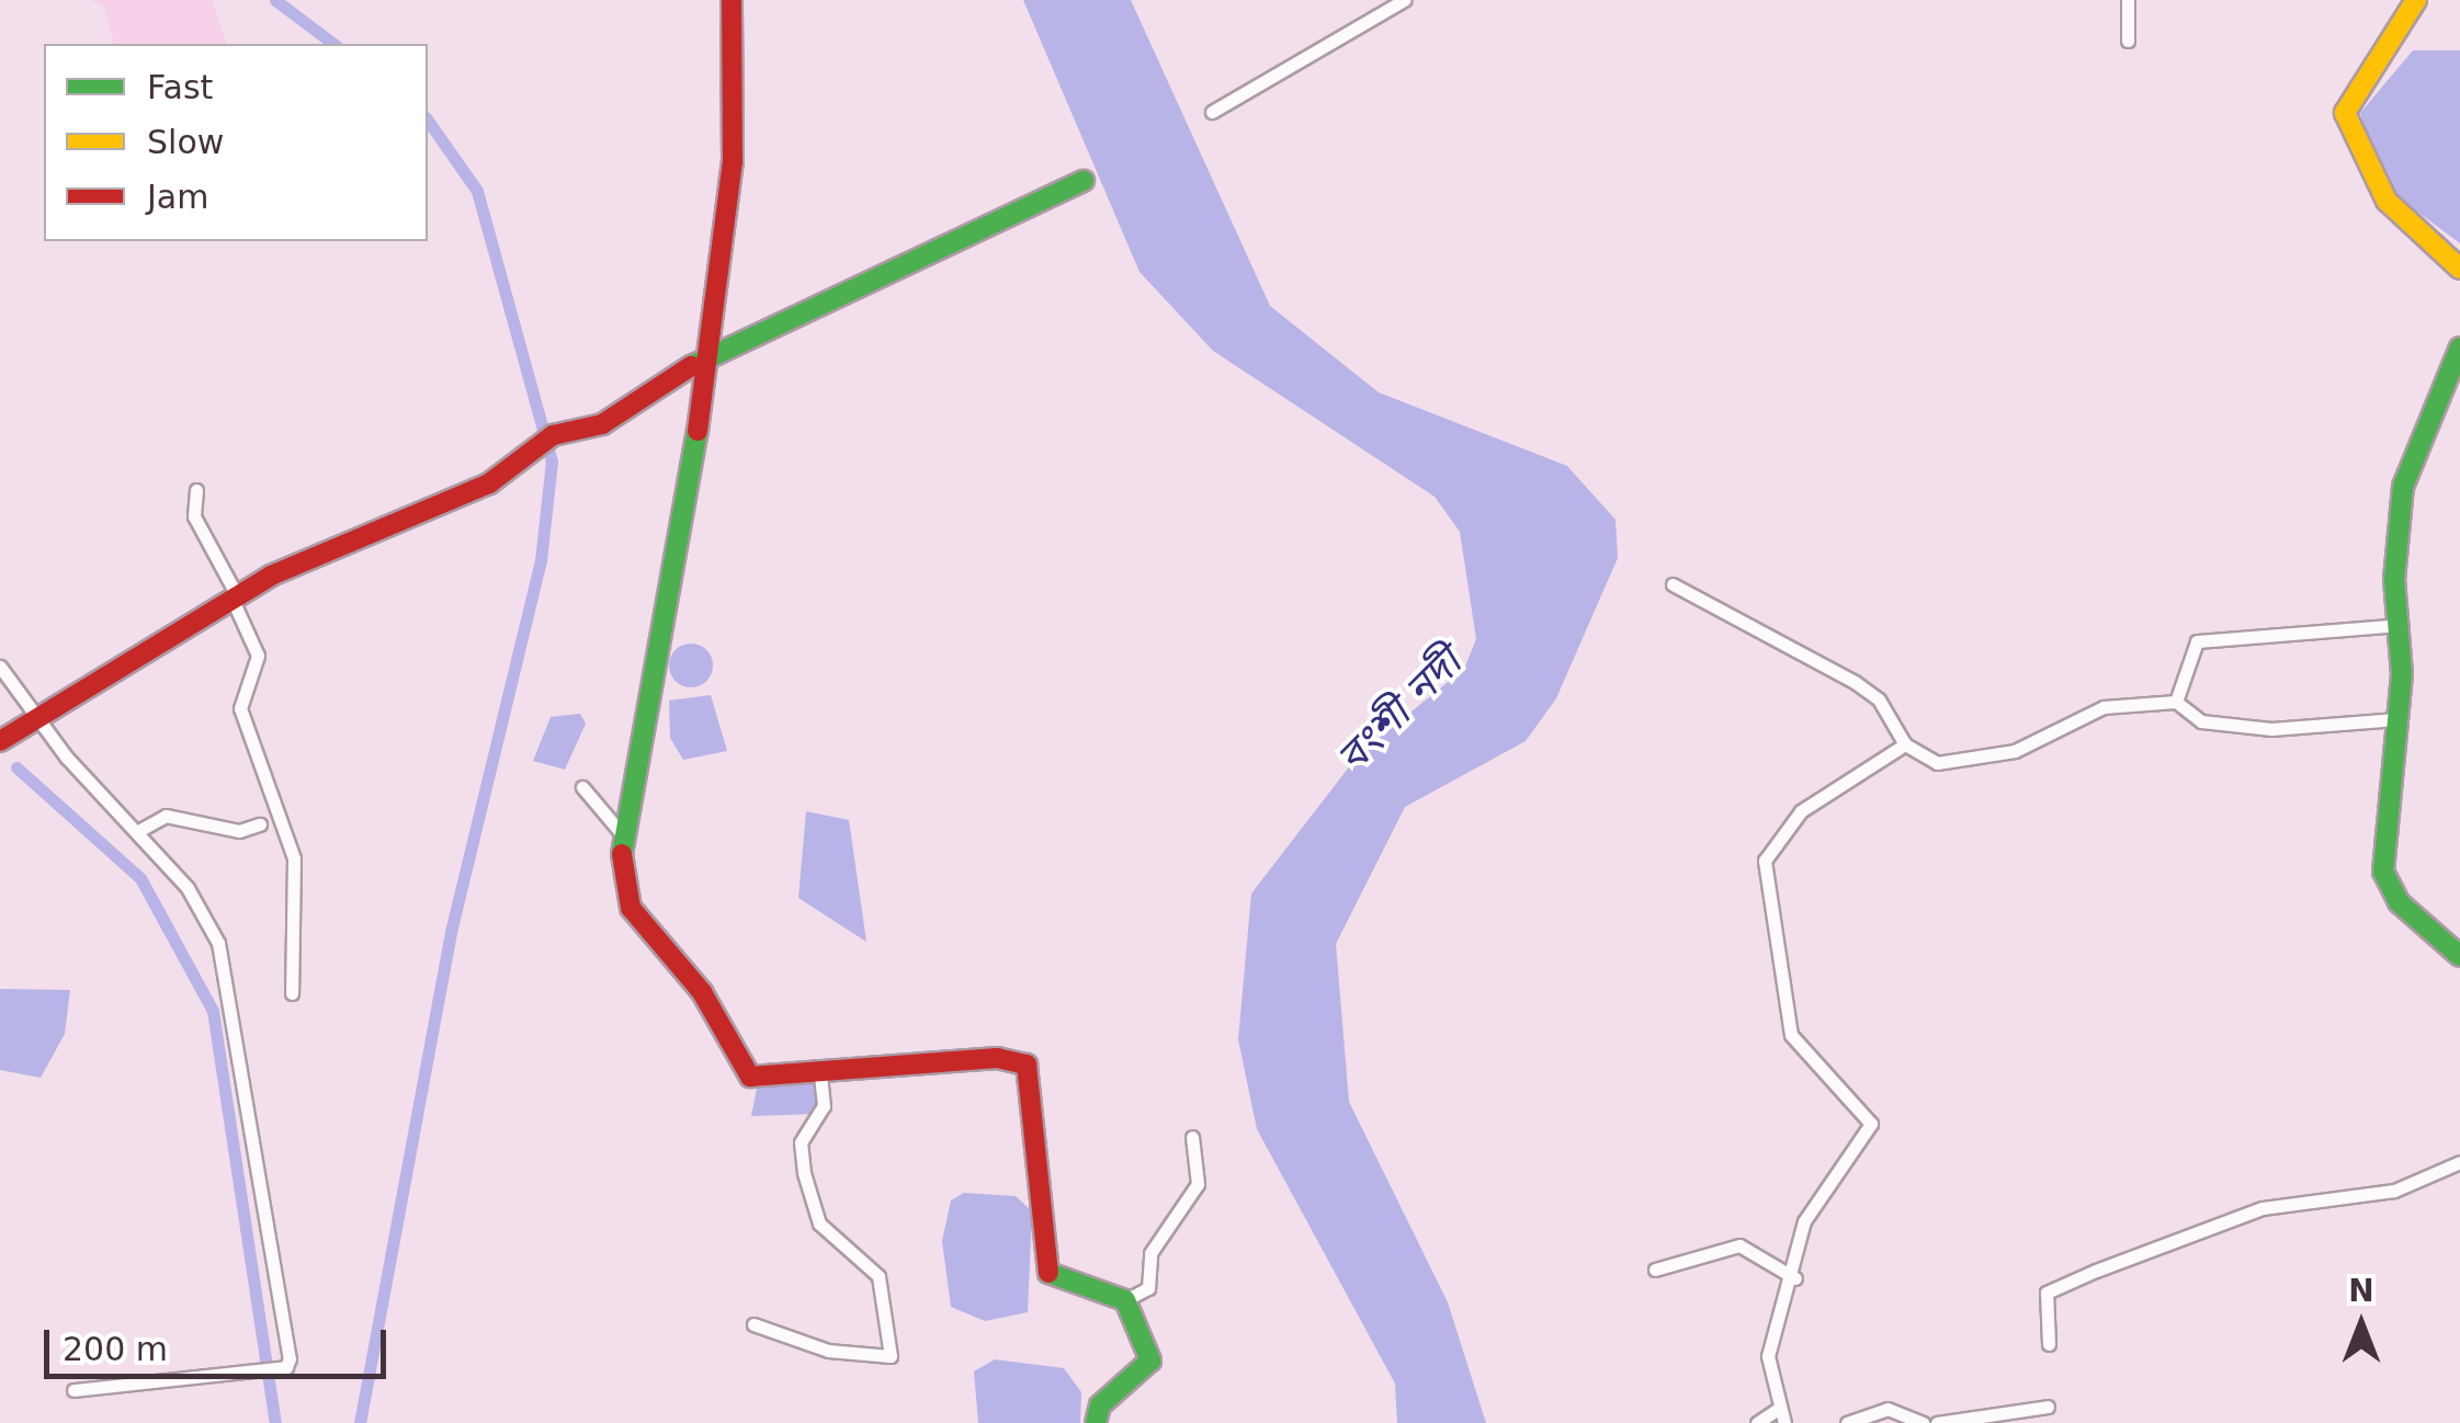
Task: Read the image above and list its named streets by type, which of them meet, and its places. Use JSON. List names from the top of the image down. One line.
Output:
{"water":["বংশী নদী"],"legend":["Fast","Slow","Jam"],"scale_bar":"200 m","north":"top"}
